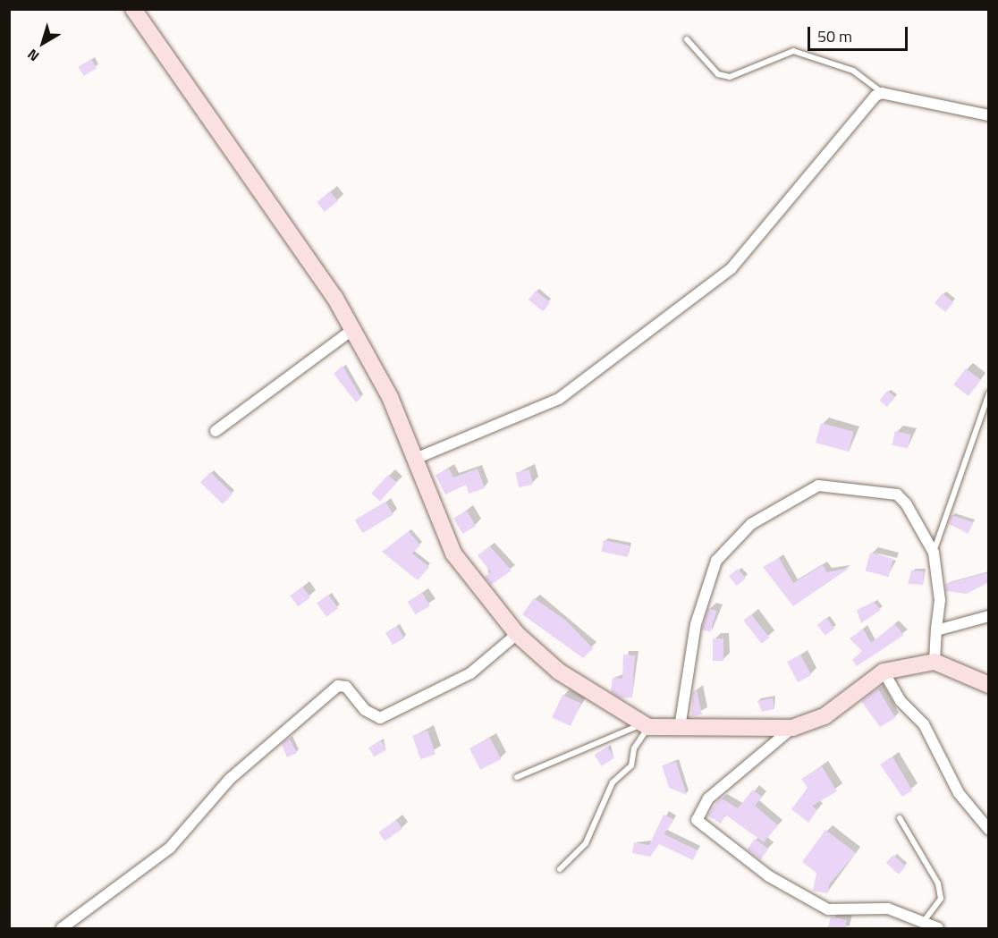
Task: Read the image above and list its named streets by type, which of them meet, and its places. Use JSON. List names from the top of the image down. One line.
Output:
{"scale_bar":"50 m","north":"bottom left"}
